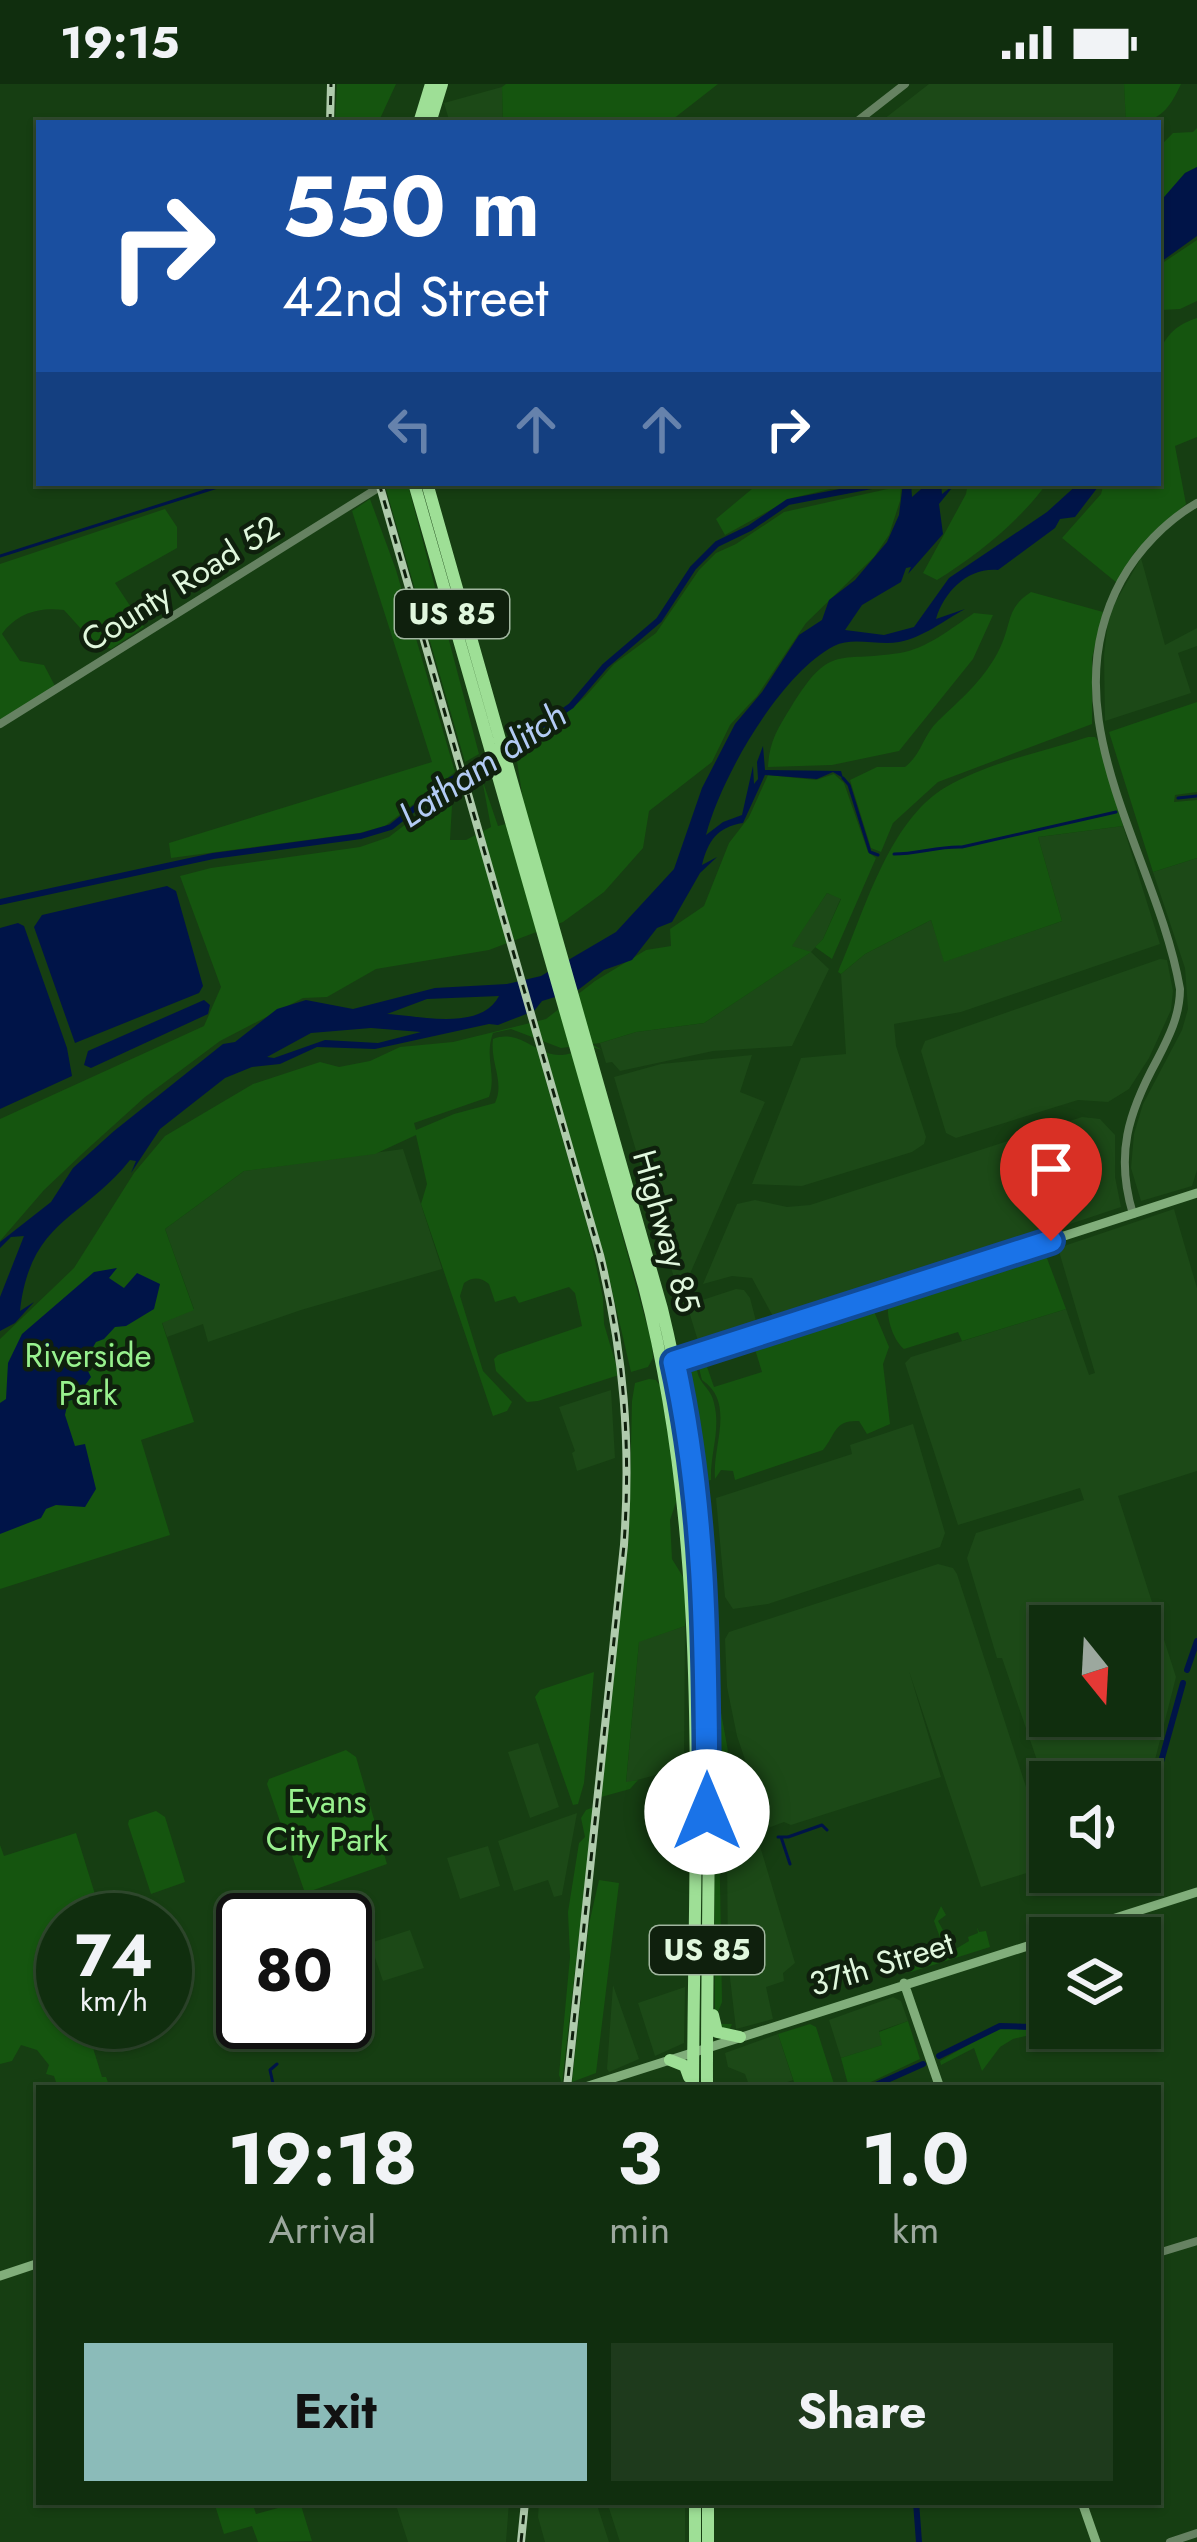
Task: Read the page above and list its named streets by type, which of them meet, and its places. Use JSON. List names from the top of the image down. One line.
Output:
{"streets":{"highway":["US 85","Highway 85"],"main road":["37th Street"],"street":["County Road 52"]},"crossings":[["Highway 85","37th Street"]],"water":["Latham ditch"],"parks":["Riverside Park","Evans City Park"],"north":"bottom","page":{"status":"19:15","turn":["550 m","42nd Street"],"speed":"74 km/h","limit":"80","eta":["19:18","Arrival","3","min","1.0","km"],"buttons":["Exit","Share"]}}
